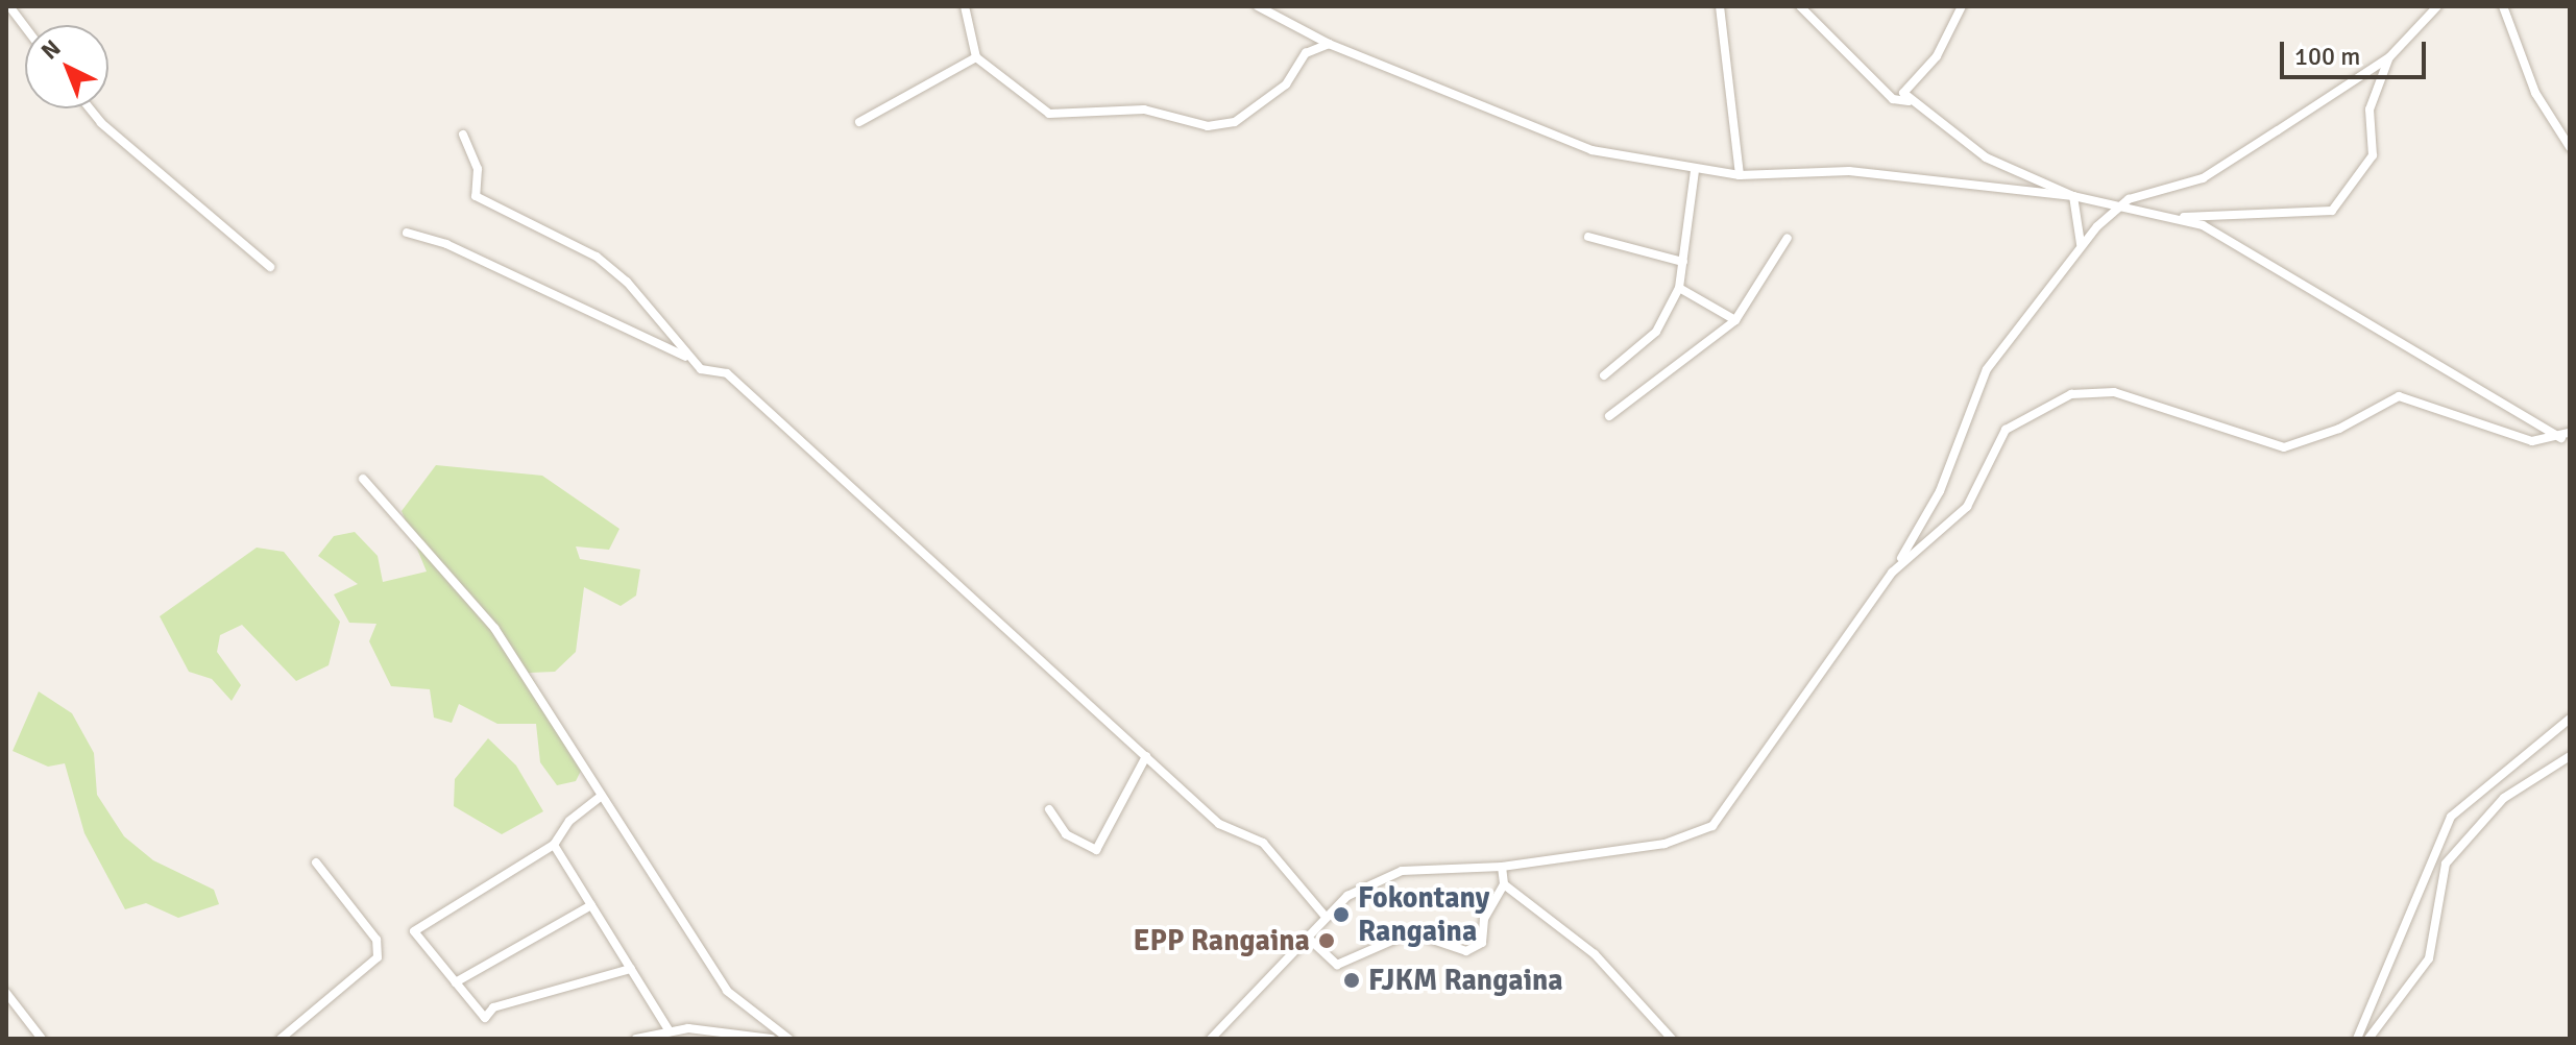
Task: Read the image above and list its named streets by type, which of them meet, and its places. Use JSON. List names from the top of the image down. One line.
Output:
{"places":["Fokontany Rangaina","EPP Rangaina","FJKM Rangaina"],"scale_bar":"100 m","north":"top left"}
